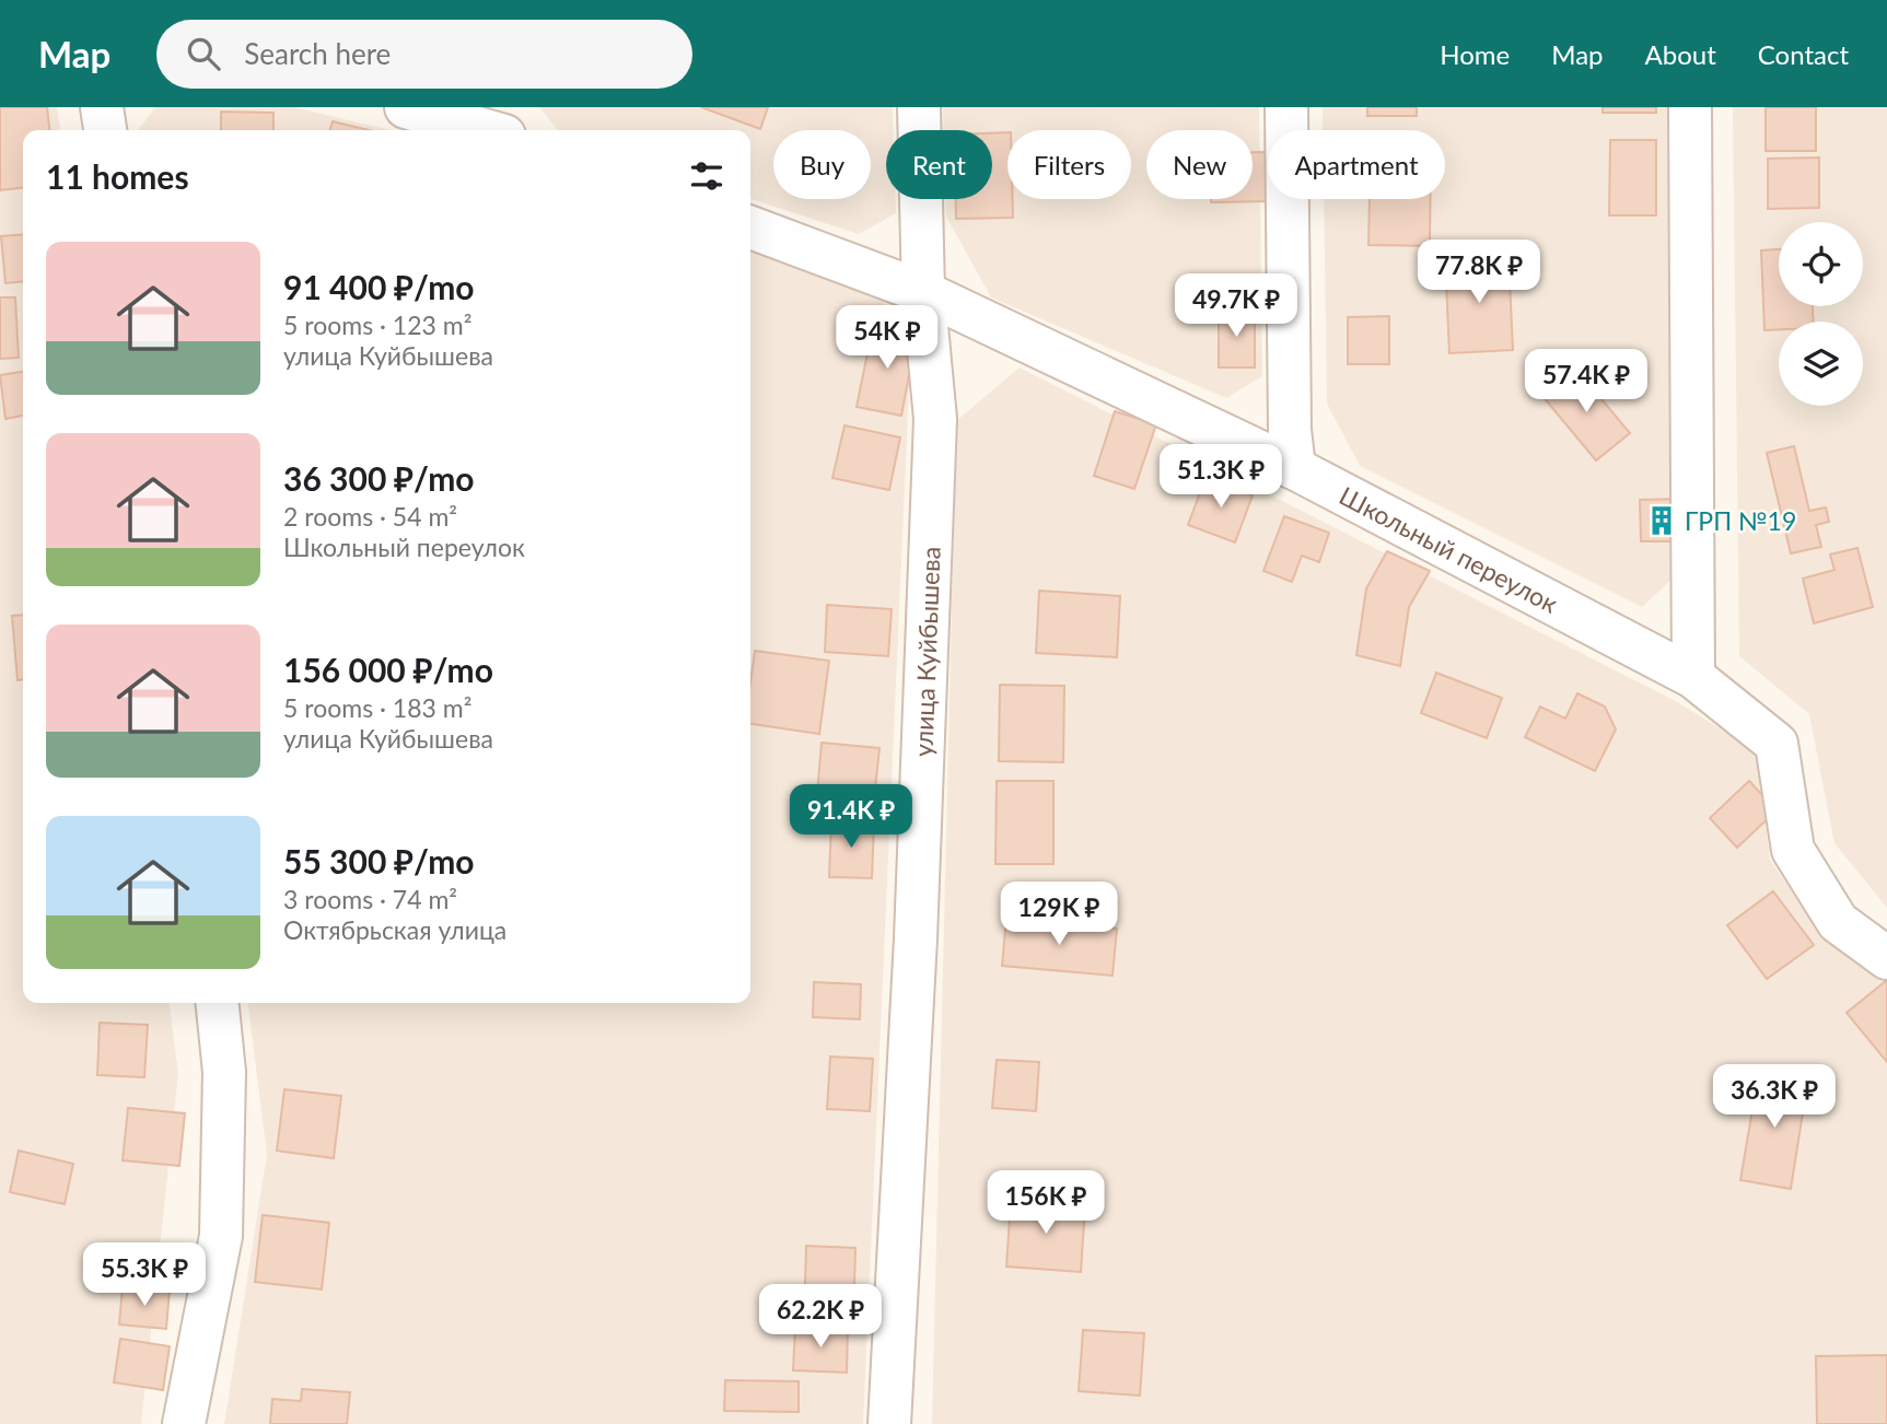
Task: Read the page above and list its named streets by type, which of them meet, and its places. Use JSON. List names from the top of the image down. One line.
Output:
{"streets":{"street":["Школьный переулок","улица Куйбышева"]},"crossings":[["Школьный переулок","улица Куйбышева"]],"places":{"building":["ГРП №19"]},"page":{"header":"Map","search":"Search here","nav":["Home","Map","About","Contact"],"chip":["Buy","Rent","Filters","New","Apartment"],"heading":"11 homes","list":[{"name":"91 400 ₽/mo","note":"5 rooms · 123 m² · улица Куйбышева"},{"name":"36 300 ₽/mo","note":"2 rooms · 54 m² · Школьный переулок"},{"name":"156 000 ₽/mo","note":"5 rooms · 183 m² · улица Куйбышева"},{"name":"55 300 ₽/mo","note":"3 rooms · 74 m² · Октябрьская улица"}],"price":["77.8K ₽","49.7K ₽","54K ₽","57.4K ₽","51.3K ₽","91.4K ₽","129K ₽","36.3K ₽","156K ₽","55.3K ₽","62.2K ₽"]}}
